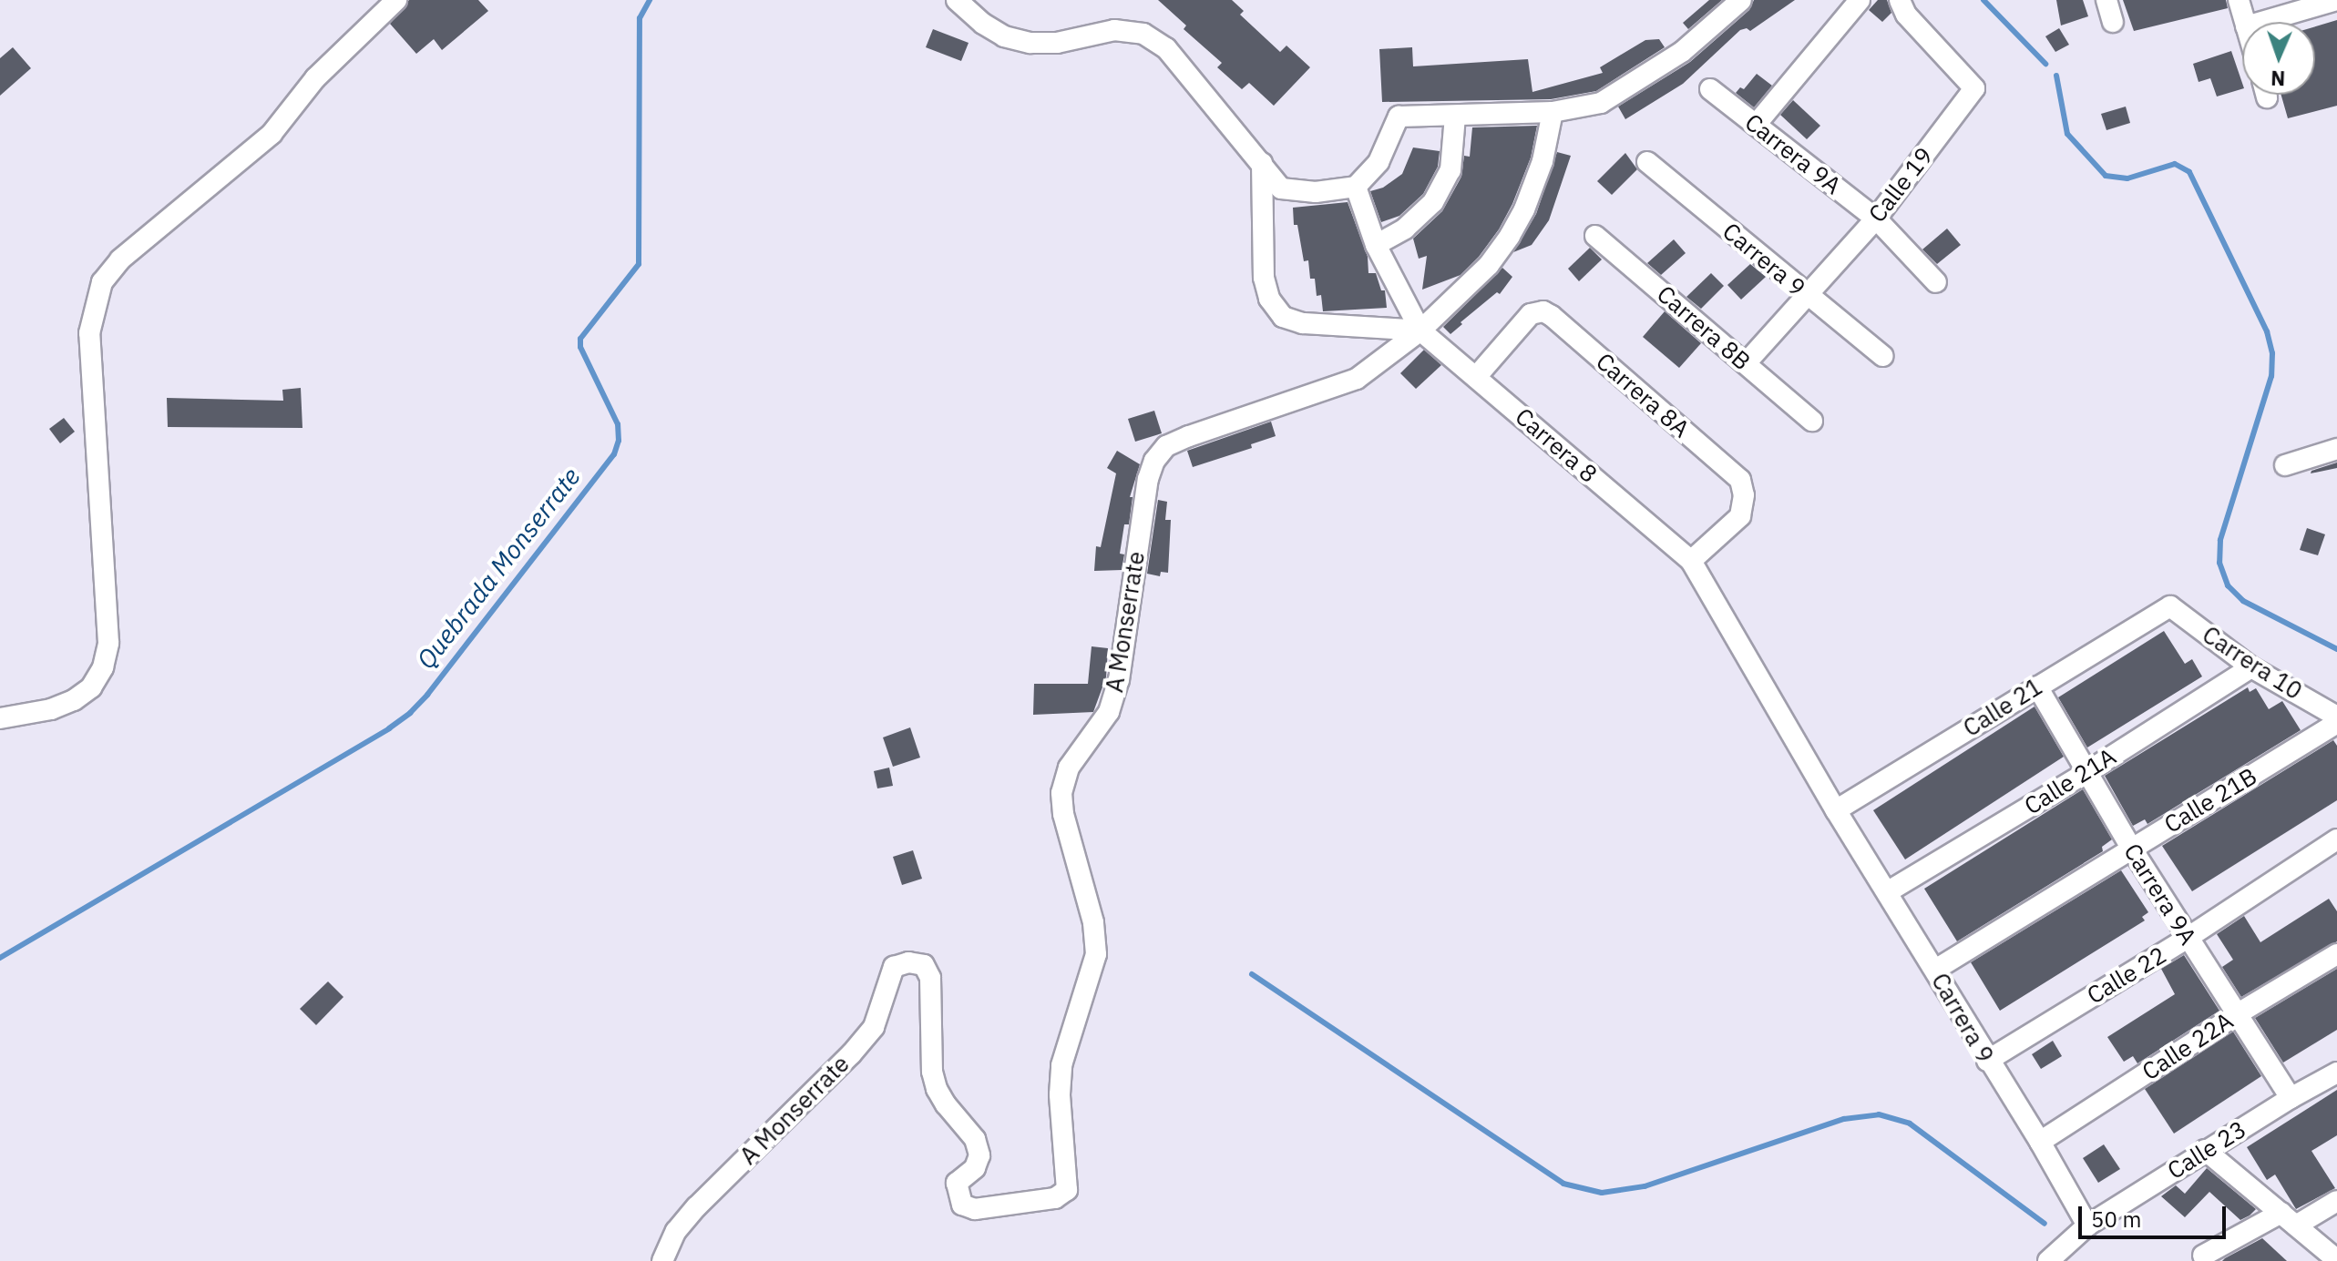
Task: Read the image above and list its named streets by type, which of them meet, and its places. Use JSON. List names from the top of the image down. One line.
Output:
{"streets":{"street":["Carrera 9A","Calle 19","Carrera 9","Carrera 8B","Carrera 8A","Carrera 8","A Monserrate","Carrera 10","Calle 21","Calle 21A","Calle 21B","Calle 22","Calle 22A","Calle 23"]},"crossings":[["Carrera 9A","Calle 19"],["Carrera 9A","Calle 21"],["Carrera 9A","Calle 21A"],["Carrera 9A","Calle 21B"],["Carrera 9A","Calle 22"],["Carrera 9A","Calle 22A"],["Carrera 9A","Calle 23"],["Calle 19","Carrera 9"],["Calle 19","Carrera 8B"],["Carrera 9","Carrera 8"],["Carrera 9","Calle 21"],["Carrera 9","Calle 21A"],["Carrera 9","Calle 21B"],["Carrera 9","Calle 22"],["Carrera 9","Calle 22A"],["Carrera 9","Calle 23"],["Carrera 8A","Carrera 8"],["Carrera 8","A Monserrate"],["Carrera 8","Calle 21"],["Carrera 10","Calle 21"],["Carrera 10","Calle 21A"]],"water":["Quebrada Monserrate"],"scale_bar":"50 m","north":"bottom"}
